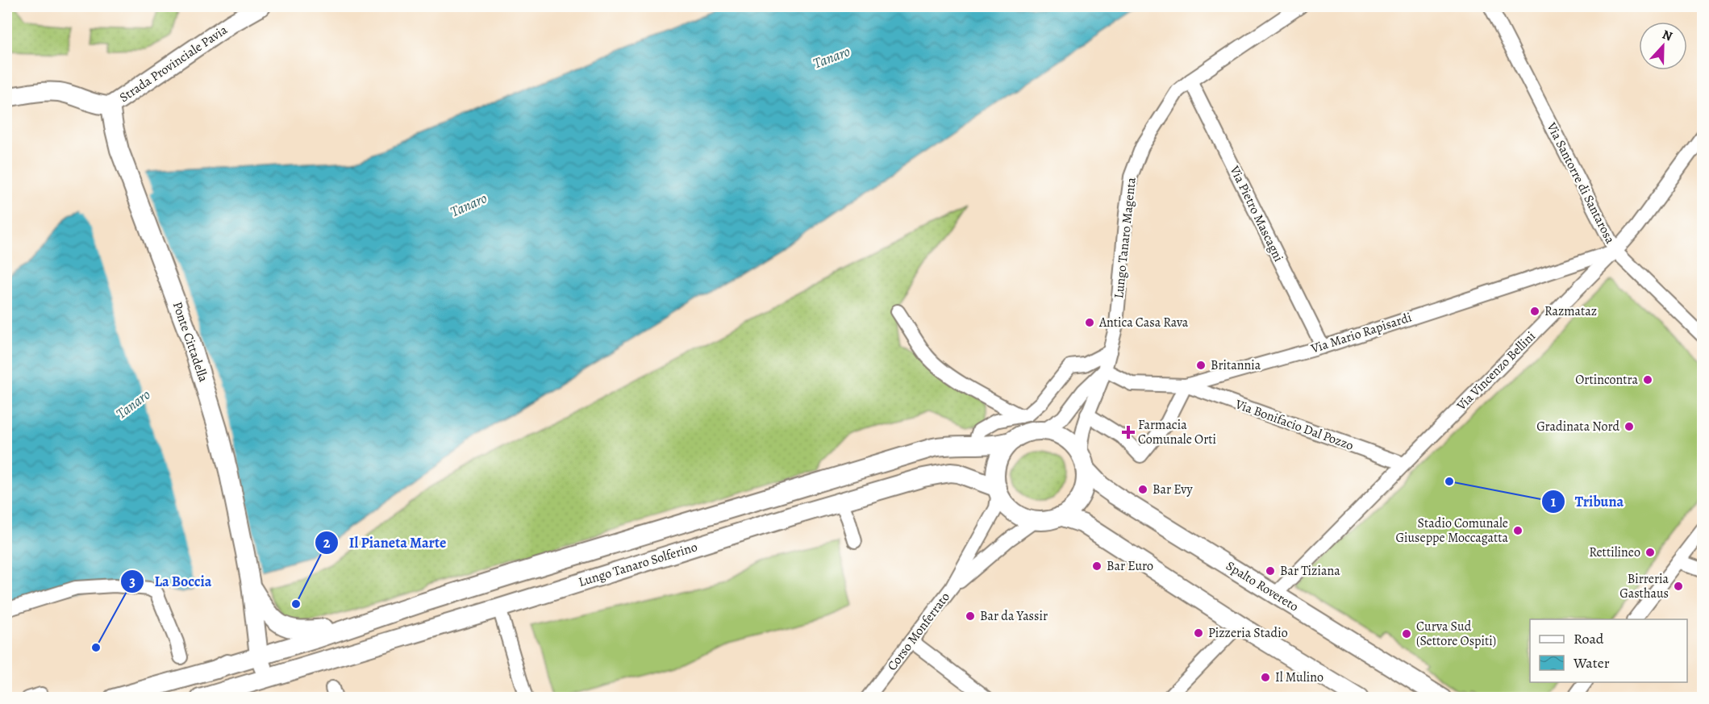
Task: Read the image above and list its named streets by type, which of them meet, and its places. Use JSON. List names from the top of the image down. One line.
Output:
{"streets":{"main road":["Strada Provinciale Pavia","Ponte Cittadella","Lungo Tanaro Solferino","Spalto Rovereto"],"street":["Via Santorre di Santarosa","Via Pietro Mascagni","Lungo Tanaro Magenta","Via Mario Rapisardi","Via Vincenzo Bellini","Via Bonifacio Dal Pozzo","Corso Monferrato"]},"crossings":[["Strada Provinciale Pavia","Ponte Cittadella"],["Via Santorre di Santarosa","Via Mario Rapisardi"],["Via Santorre di Santarosa","Via Vincenzo Bellini"],["Via Pietro Mascagni","Lungo Tanaro Magenta"],["Via Pietro Mascagni","Via Mario Rapisardi"],["Lungo Tanaro Magenta","Via Mario Rapisardi"],["Lungo Tanaro Magenta","Lungo Tanaro Solferino"],["Lungo Tanaro Magenta","Spalto Rovereto"],["Lungo Tanaro Magenta","Corso Monferrato"],["Via Mario Rapisardi","Via Vincenzo Bellini"],["Via Mario Rapisardi","Via Bonifacio Dal Pozzo"],["Ponte Cittadella","Lungo Tanaro Solferino"],["Via Vincenzo Bellini","Via Bonifacio Dal Pozzo"],["Via Vincenzo Bellini","Spalto Rovereto"],["Lungo Tanaro Solferino","Spalto Rovereto"],["Lungo Tanaro Solferino","Corso Monferrato"],["Spalto Rovereto","Corso Monferrato"]],"water":["Tanaro"],"places":{"other":["Razmataz","Antica Casa Rava","Britannia","Ortincontra","Gradinata Nord","Tribuna","Bar Evy","Stadio Comunale Giuseppe Moccagatta","Rettilineo","Bar Euro","Bar Tiziana","Birreria Gasthaus","Il Pianeta Marte","Bar da Yassir","Pizzeria Stadio","Curva Sud (Settore Ospiti)","La Boccia","Il Mulino"],"health":["Farmacia Comunale Orti"]},"legend":["Road","Water"],"north":"top"}
